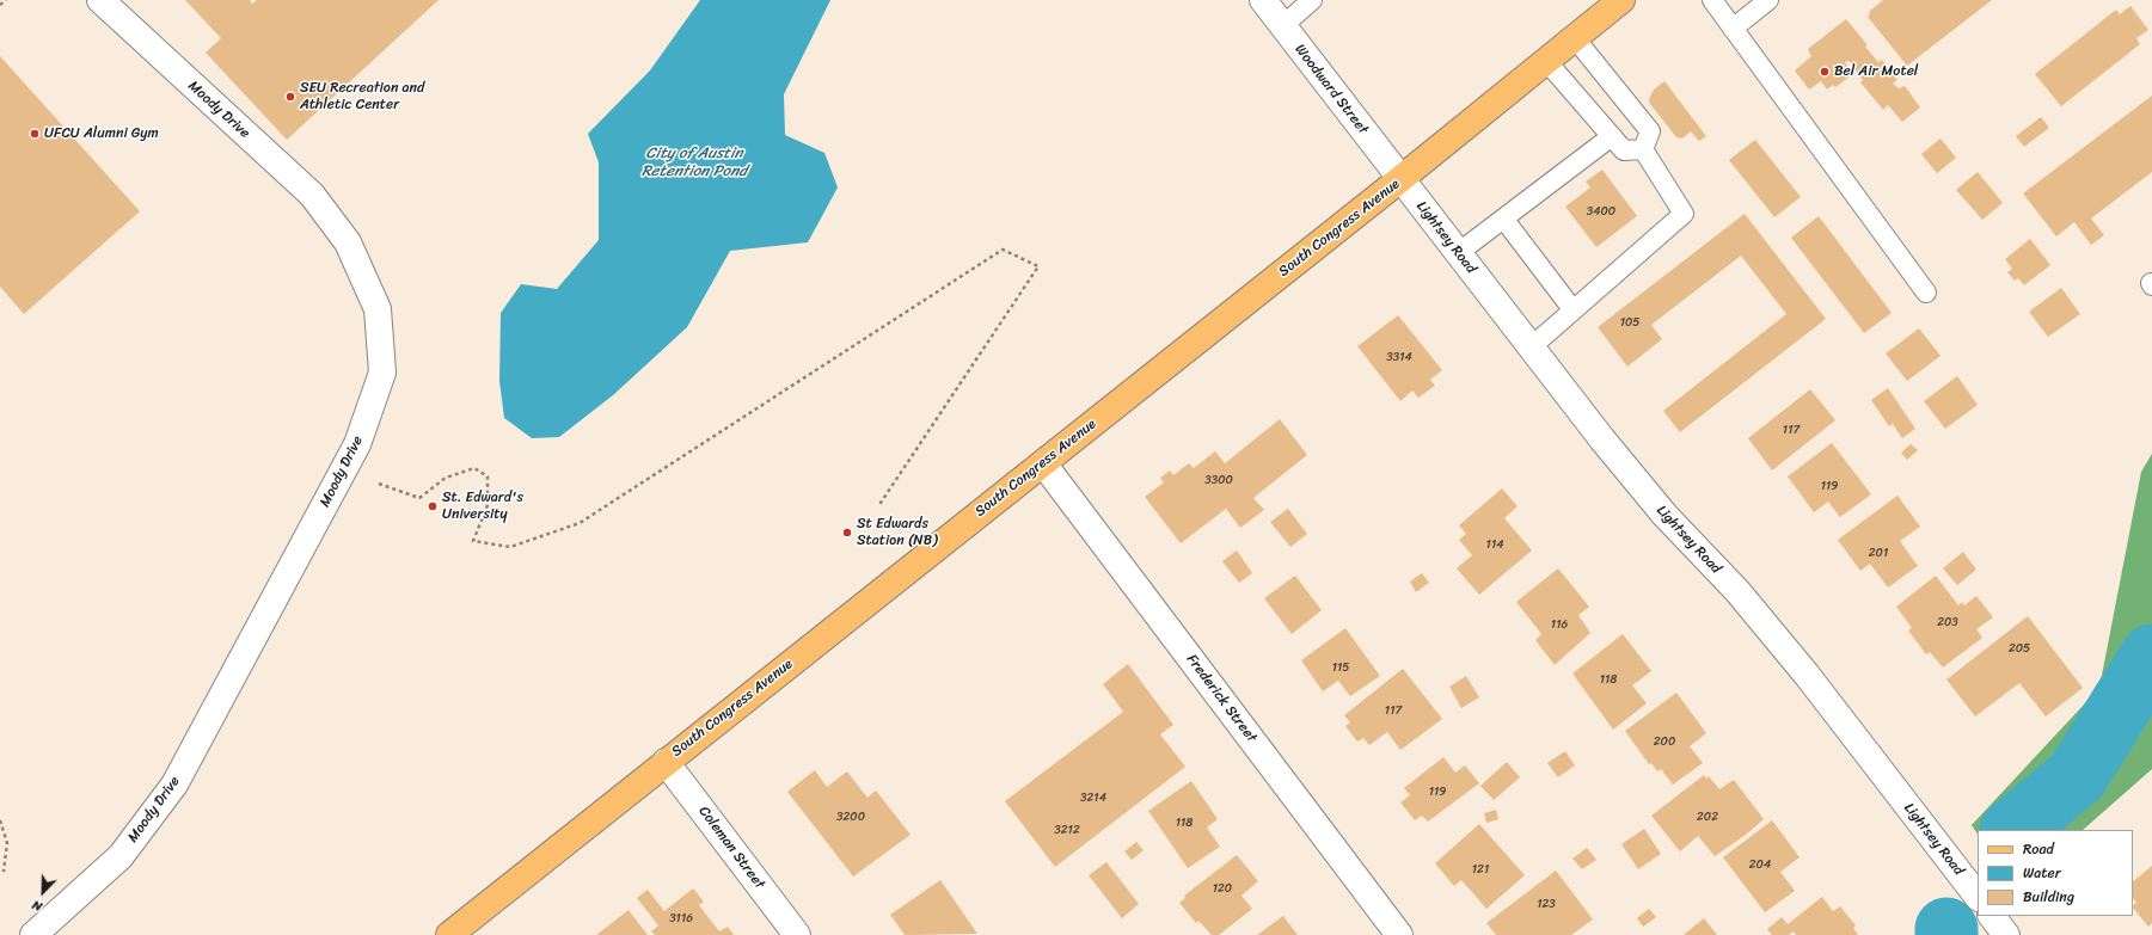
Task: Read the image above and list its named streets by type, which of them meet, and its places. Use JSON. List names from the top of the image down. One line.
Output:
{"streets":{"main road":["South Congress Avenue"],"street":["Woodward Street","Moody Drive","Lightsey Road","Frederick Street","Coleman Street"]},"crossings":[["Woodward Street","South Congress Avenue"],["Woodward Street","Lightsey Road"],["South Congress Avenue","Lightsey Road"],["South Congress Avenue","Frederick Street"],["South Congress Avenue","Coleman Street"]],"water":["City of Austin Retention Pond"],"places":["Bel Air Motel","SEU Recreation and Athletic Center","UFCU Alumni Gym","St. Edward's University","St Edwards Station (NB)"],"house_numbers":["3400","105","3314","117","3300","119","114","201","203","116","205","115","118","117","200","119","3214","3200","202","118","3212","204","121","120","123","3116"],"legend":["Road","Water","Building"],"north":"bottom left"}
